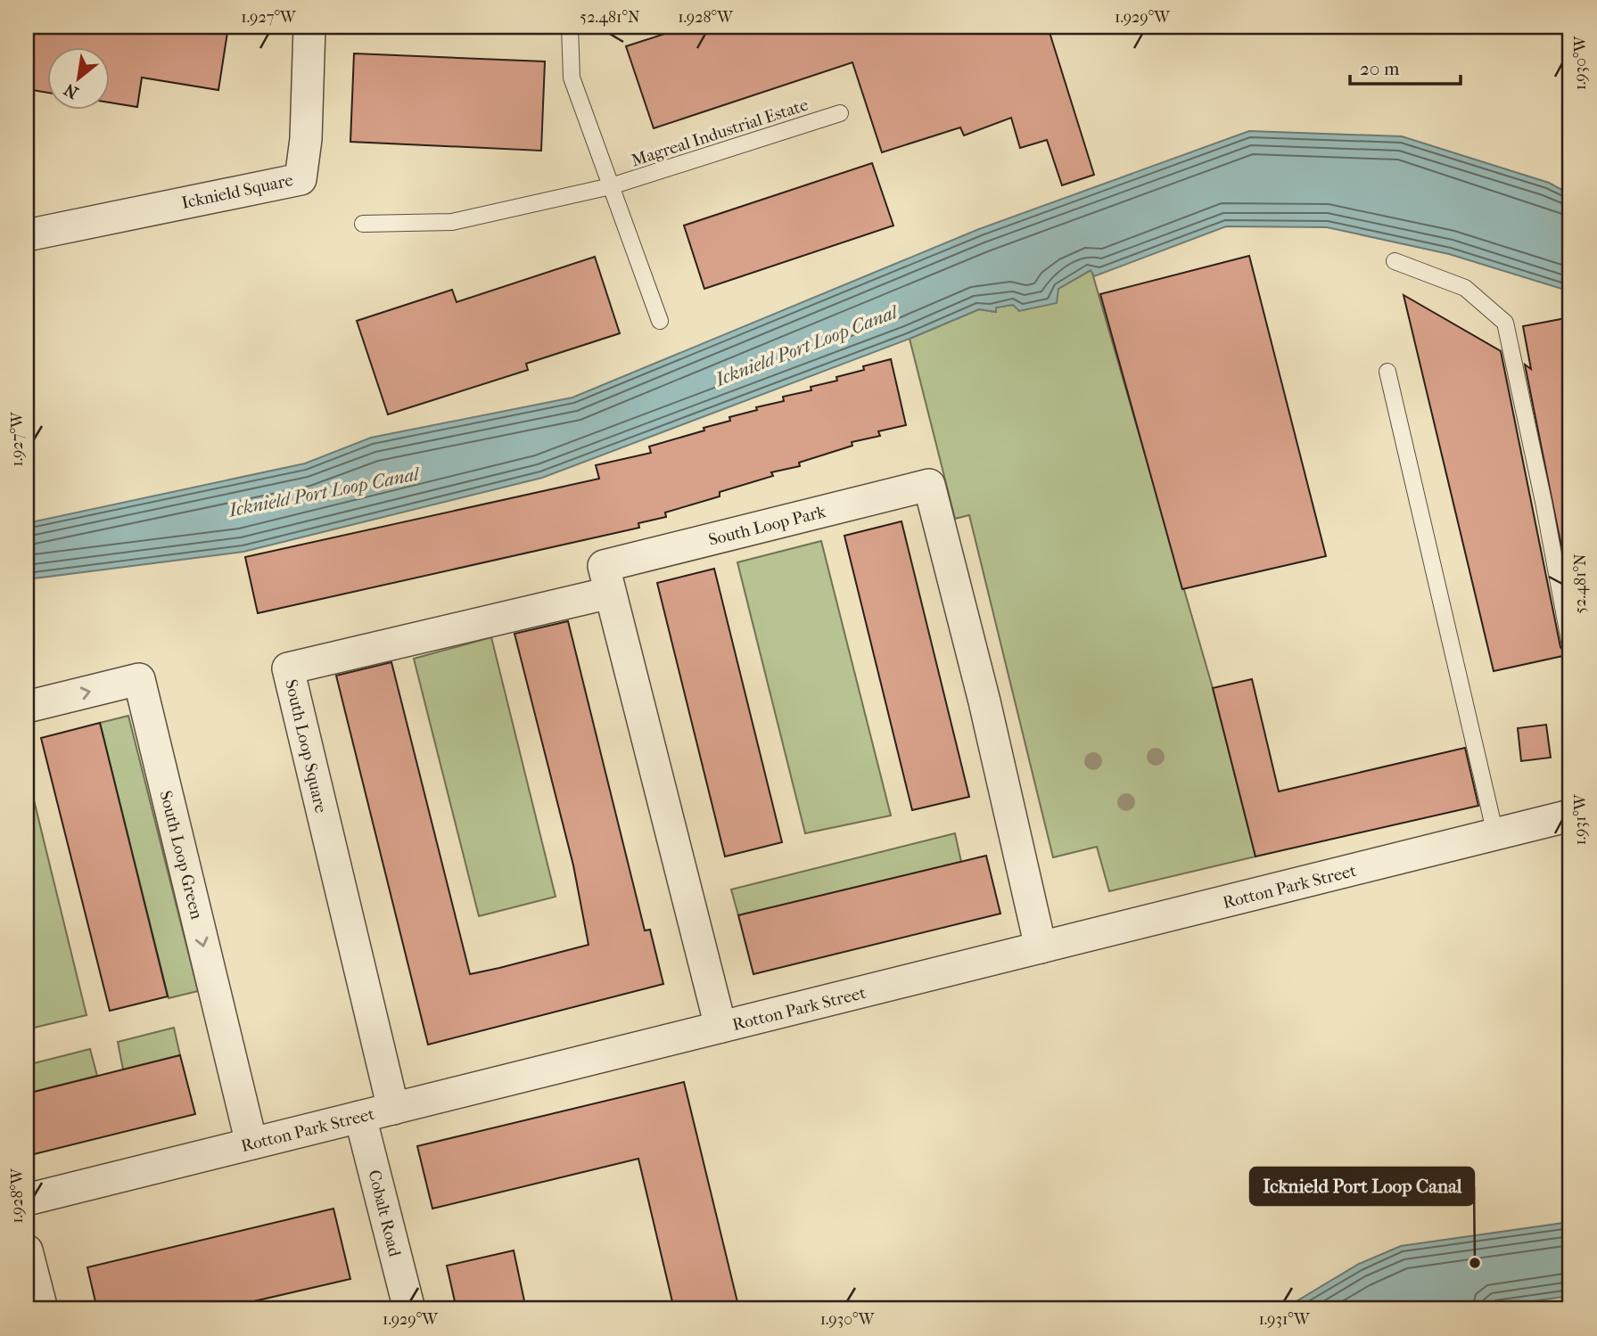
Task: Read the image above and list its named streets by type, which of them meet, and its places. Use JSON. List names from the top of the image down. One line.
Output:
{"streets":{"street":["Icknield Square","South Loop Park","South Loop Square","South Loop Green","Rotton Park Street","Cobalt Road"],"lane":["Magreal Industrial Estate"]},"crossings":[["South Loop Park","South Loop Square"],["South Loop Park","Rotton Park Street"],["South Loop Square","Rotton Park Street"],["South Loop Green","Rotton Park Street"],["Rotton Park Street","Cobalt Road"]],"one_way":["South Loop Green"],"water":["Icknield Port Loop Canal"],"places":["Icknield Port Loop Canal"],"scale_bar":"20 m","north":"bottom left","coordinates":["1.927°W","52.481°N","1.928°W","1.929°W","1.930°W","1.931°W"]}
